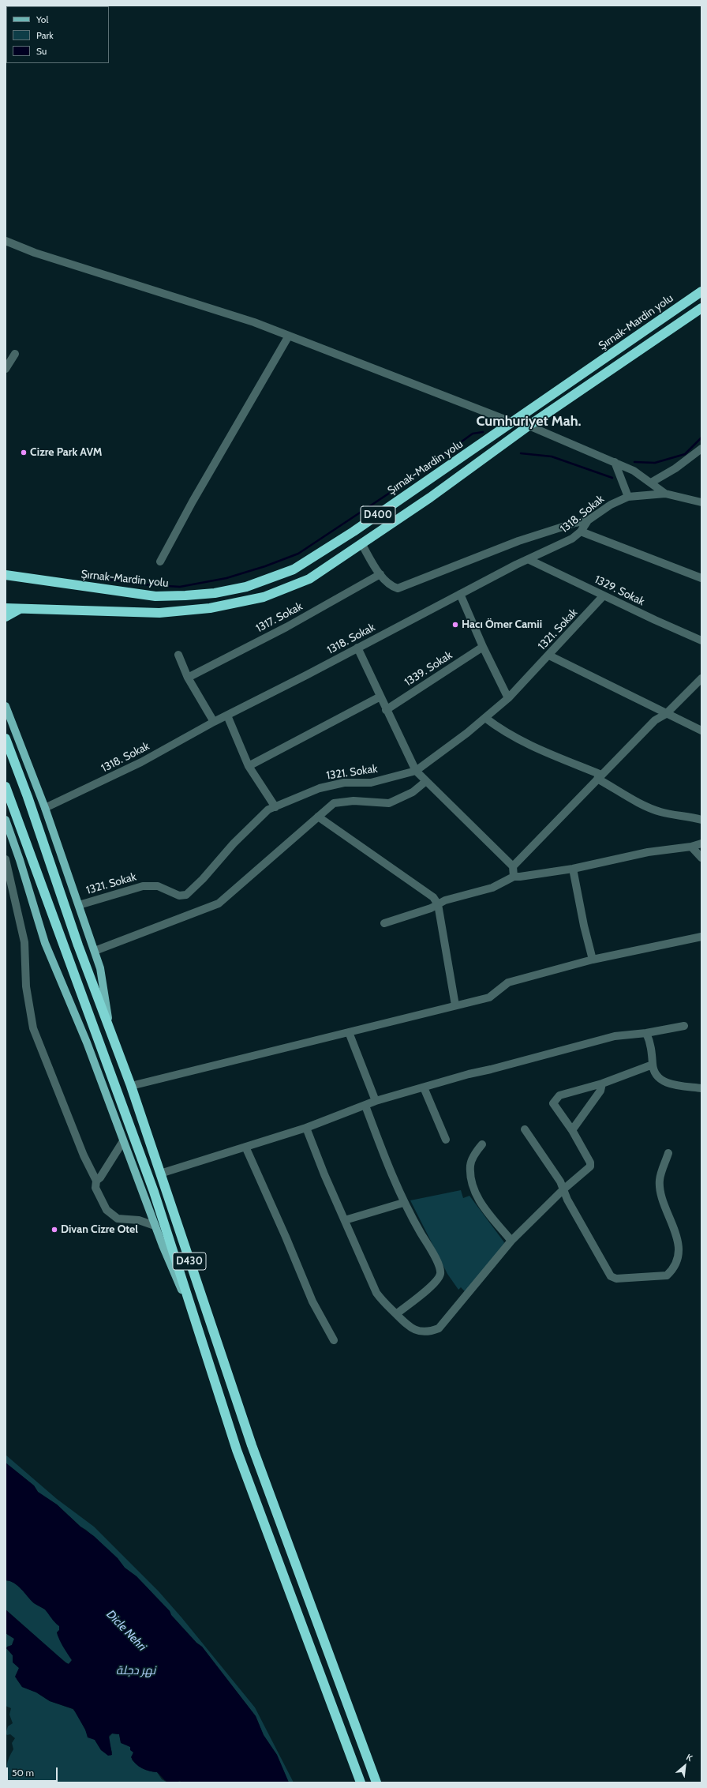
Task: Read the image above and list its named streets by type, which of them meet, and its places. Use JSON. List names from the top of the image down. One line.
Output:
{"streets":{"highway":["Şırnak-Mardin yolu","D400","D430"],"street":["1318. Sokak","1329. Sokak","1317. Sokak","1321. Sokak","1339. Sokak"]},"crossings":[["1318. Sokak","1329. Sokak"],["1329. Sokak","1321. Sokak"]],"districts":["Cumhuriyet Mah."],"water":["Dicle Nehri","نهر دجلة"],"places":["Cizre Park AVM","Hacı Ömer Camii","Divan Cizre Otel"],"legend":["Yol","Park","Su"],"scale_bar":"50 m","north":"top right"}
